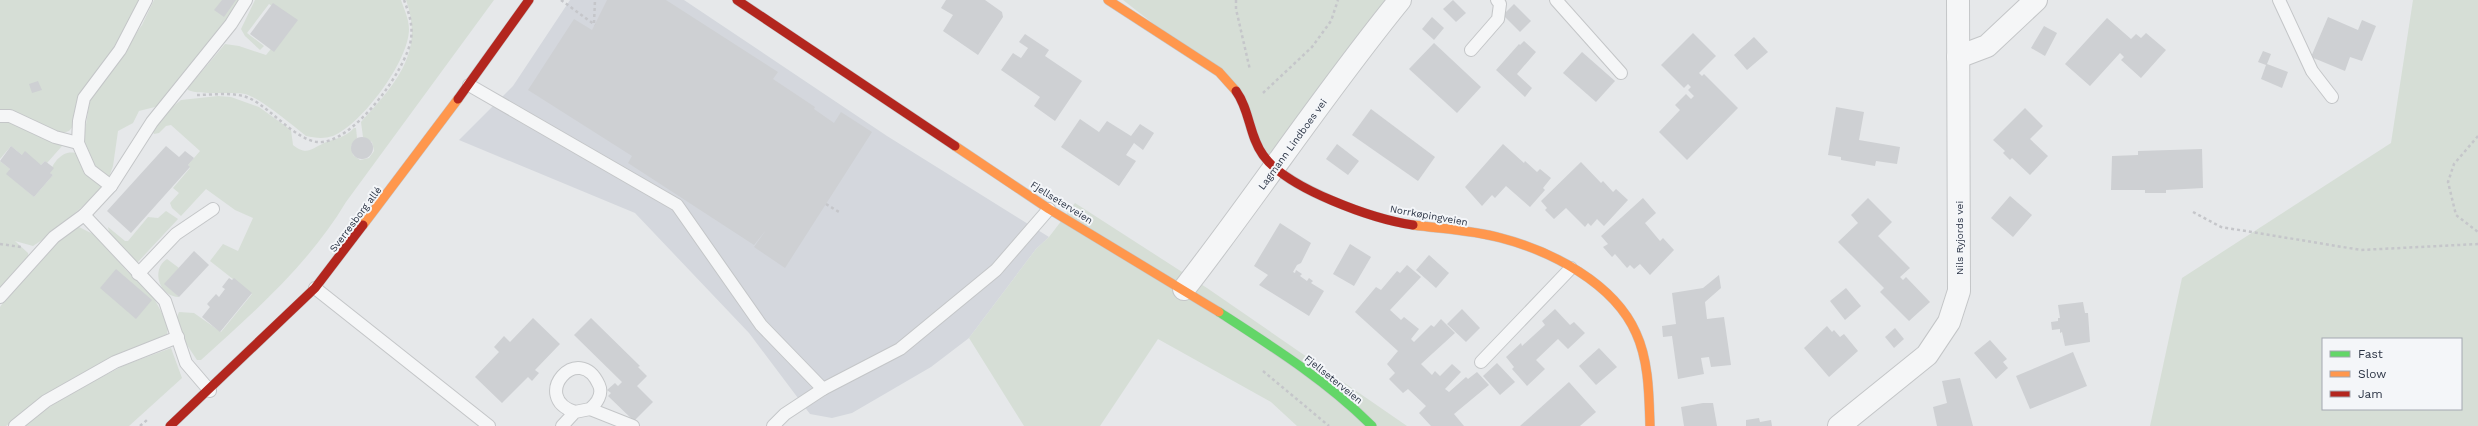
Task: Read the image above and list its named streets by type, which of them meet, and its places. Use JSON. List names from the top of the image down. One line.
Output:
{"streets":{"street":["Lagmann Lindboes vei","Fjellseterveien","Norrkøpingveien","Sverresborg allé","Nils Ryjords vei"]},"crossings":[["Lagmann Lindboes vei","Fjellseterveien"],["Lagmann Lindboes vei","Norrkøpingveien"]],"legend":["Fast","Slow","Jam"]}
